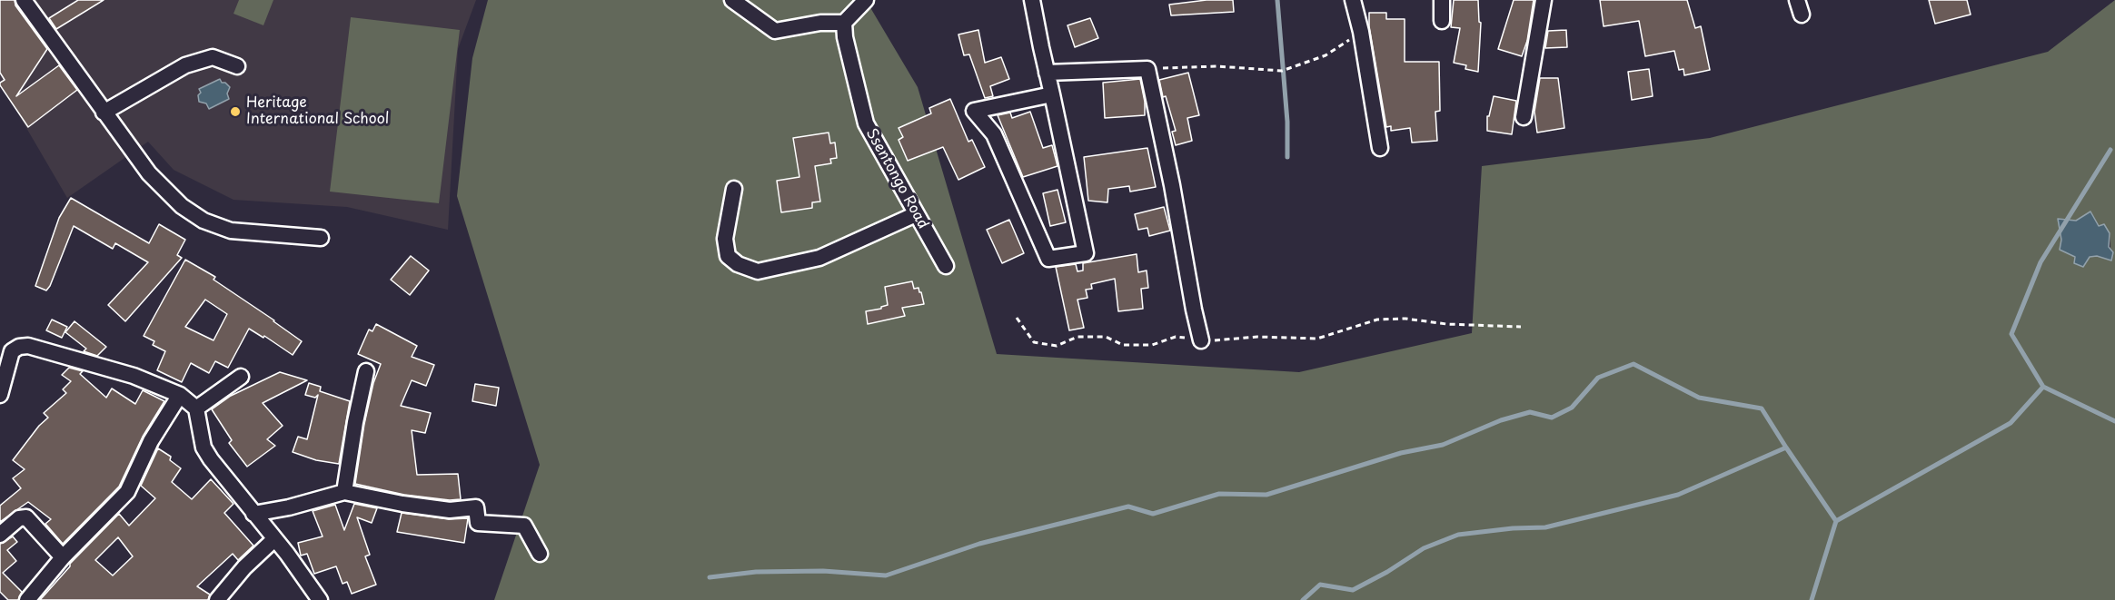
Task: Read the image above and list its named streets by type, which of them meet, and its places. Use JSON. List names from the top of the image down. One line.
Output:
{"streets":{"street":["Ssentongo Road"]},"places":["Heritage International School"]}
